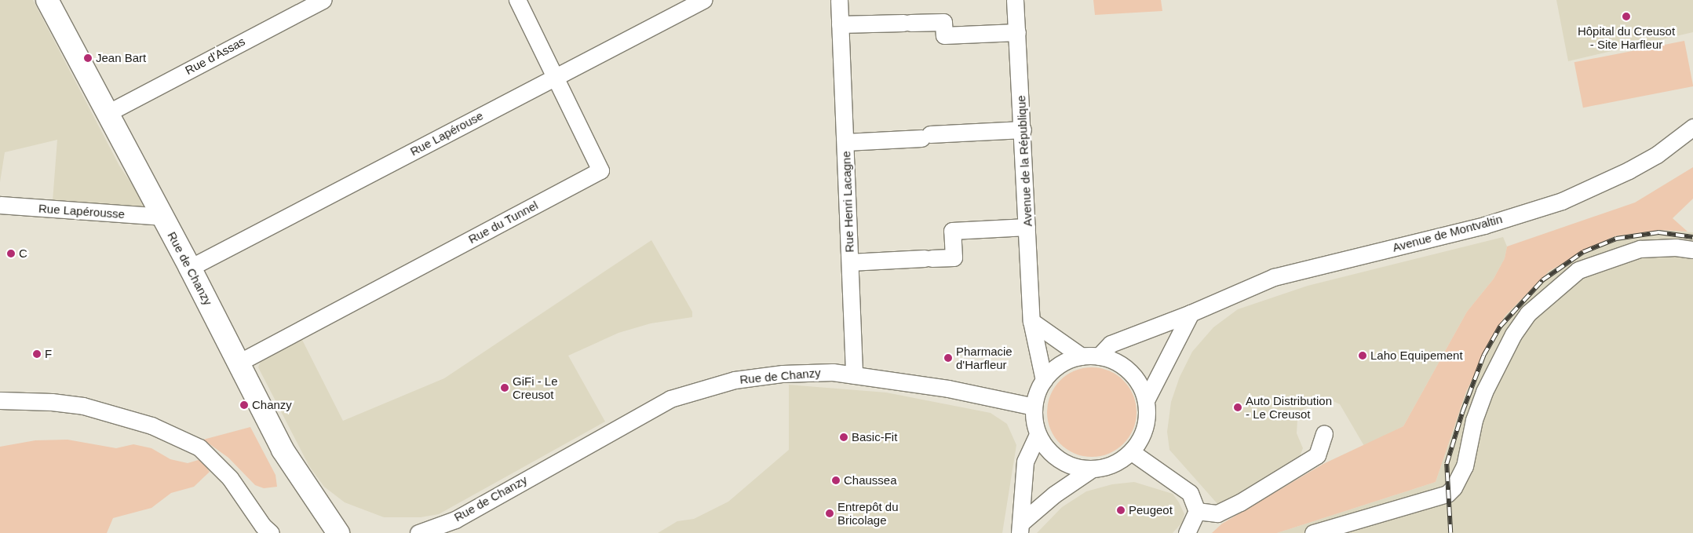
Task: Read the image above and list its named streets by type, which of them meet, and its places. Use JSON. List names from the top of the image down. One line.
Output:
{"streets":{"main road":["Rue de Chanzy"],"street":["Rue d'Assas","Rue Lapérouse","Avenue de la République","Rue Henri Lacagne","Rue Lapérousse","Rue du Tunnel","Avenue de Montvaltin"]},"crossings":[["Rue d'Assas","Rue de Chanzy"],["Rue Lapérouse","Rue du Tunnel"],["Rue Lapérouse","Rue de Chanzy"],["Avenue de la République","Rue Henri Lacagne"],["Avenue de la République","Avenue de Montvaltin"],["Avenue de la République","Rue de Chanzy"],["Rue Henri Lacagne","Rue de Chanzy"],["Rue Lapérousse","Rue de Chanzy"],["Rue du Tunnel","Rue de Chanzy"],["Avenue de Montvaltin","Rue de Chanzy"]],"places":["Hôpital du Creusot - Site Harfleur","Jean Bart","C","F","Laho Equipement","Pharmacie d'Harfleur","GiFi - Le Creusot","Chanzy","Auto Distribution - Le Creusot","Basic-Fit","Chaussea","Peugeot","Entrepôt du Bricolage"]}
